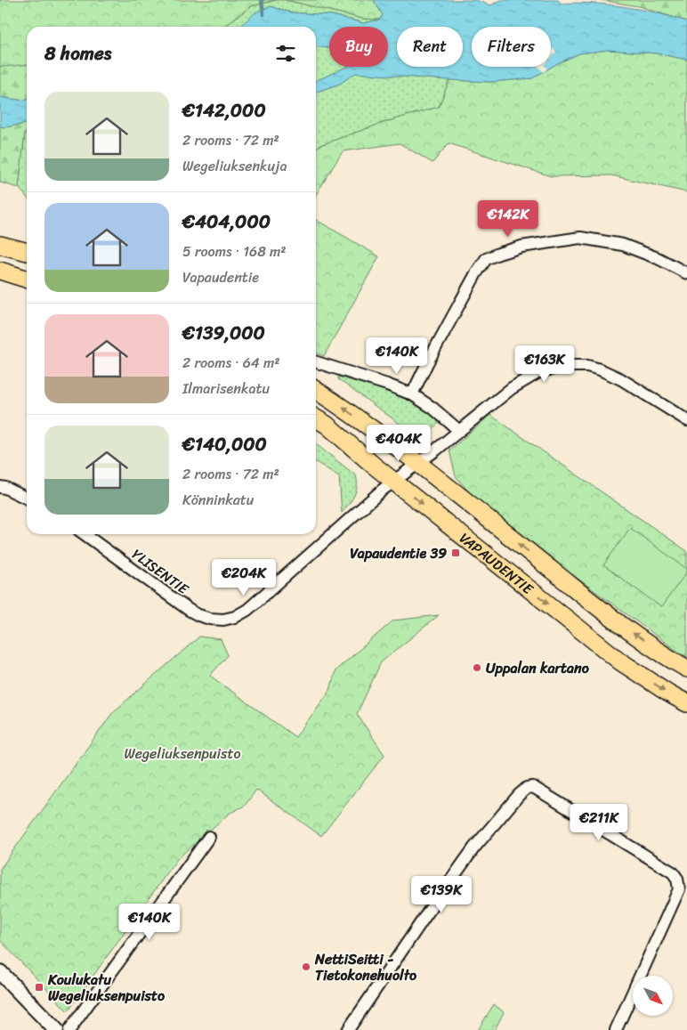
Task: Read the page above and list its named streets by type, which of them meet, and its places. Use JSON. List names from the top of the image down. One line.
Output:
{"streets":{"main road":["VAPAUDENTIE"],"street":["YLISENTIE"]},"crossings":[["VAPAUDENTIE","YLISENTIE"]],"parks":["Wegeliuksenpuisto"],"places":{"transit":["Vapaudentie 39","Koulukatu Wegeliuksenpuisto"],"other":["Uppalan kartano","NettiSeitti - Tietokonehuolto"]},"north":"bottom right","page":{"chip":["Buy","Rent","Filters"],"heading":"8 homes","list":[{"name":"€142,000","note":"2 rooms · 72 m² · Wegeliuksenkuja"},{"name":"€404,000","note":"5 rooms · 168 m² · Vapaudentie"},{"name":"€139,000","note":"2 rooms · 64 m² · Ilmarisenkatu"},{"name":"€140,000","note":"2 rooms · 72 m² · Könninkatu"}],"price":["€142K","€140K","€163K","€404K","€204K","€211K","€139K","€140K"]}}
